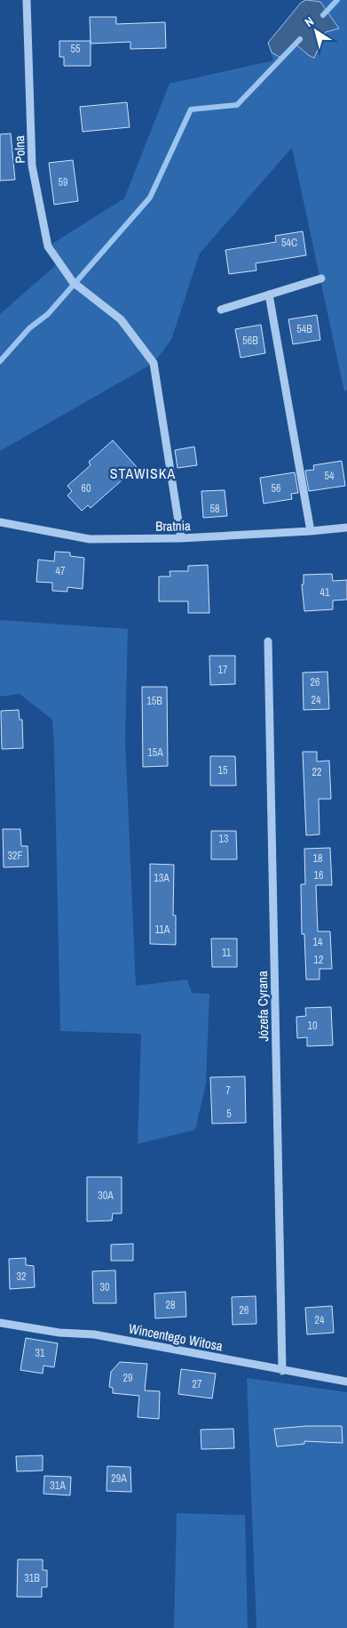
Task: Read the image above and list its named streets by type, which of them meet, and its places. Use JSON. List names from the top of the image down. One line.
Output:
{"streets":{"street":["Polna","Bratnia","Józefa Cyrana","Wincentego Witosa"]},"crossings":[["Polna","Bratnia"],["Józefa Cyrana","Wincentego Witosa"]],"districts":["STAWISKA"],"house_numbers":["55","59","54C","54B","56B","54","60","56","58","47","41","17","26","24","15B","15A","15","22","13","32F","18","16","13A","11A","14","11","12","10","7","5","30A","32","30","28","26","24","31","29","27","29A","31A","31B"],"north":"top left"}
